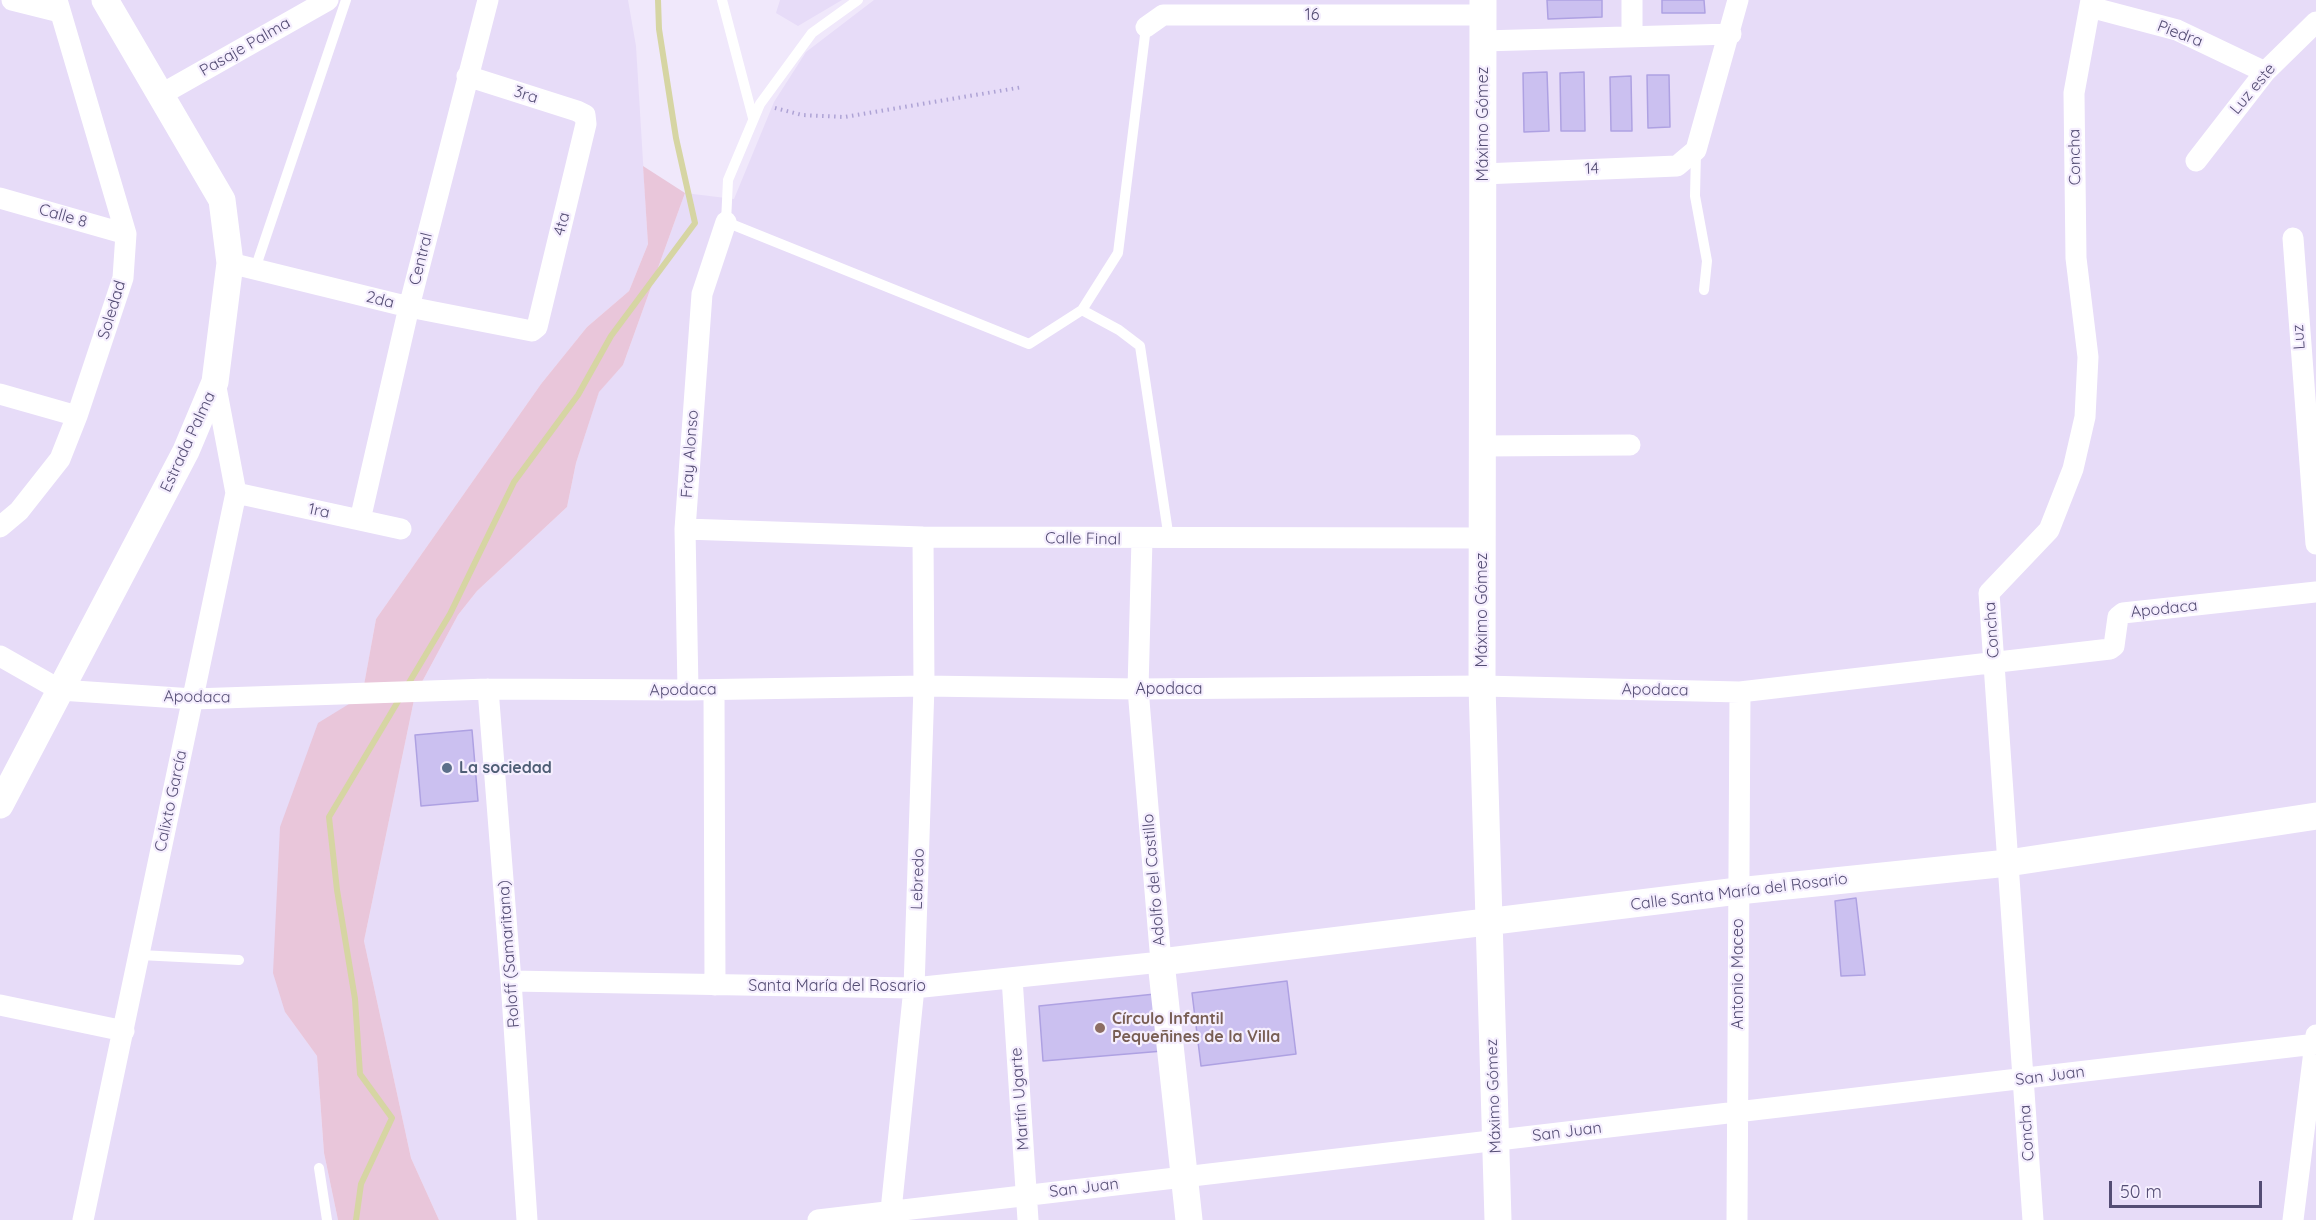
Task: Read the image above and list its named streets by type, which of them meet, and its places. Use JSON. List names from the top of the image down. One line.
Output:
{"streets":{"street":["16","Piedra","Pasaje Palma","Luz este","3ra","Máximo Gómez","Concha","14","Calle 8","4ta","Central","2da","Soledad","Luz","Estrada Palma","Fray Alonso","1ra","Calle Final","Apodaca","Calixto García","Lebredo","Adolfo del Castillo","Calle Santa María del Rosario","Roloff (Samaritana)","Antonio Maceo","Santa María del Rosario","San Juan","Martín Ugarte"]},"crossings":[["16","Máximo Gómez"],["Piedra","Luz este"],["Piedra","Concha"],["Pasaje Palma","Estrada Palma"],["3ra","4ta"],["3ra","Central"],["Máximo Gómez","14"],["Máximo Gómez","Calle Final"],["Máximo Gómez","Apodaca"],["Máximo Gómez","Calle Santa María del Rosario"],["Máximo Gómez","San Juan"],["Concha","Apodaca"],["Concha","Calle Santa María del Rosario"],["Concha","San Juan"],["Calle 8","Soledad"],["4ta","2da"],["Central","2da"],["Central","1ra"],["2da","Estrada Palma"],["Estrada Palma","Apodaca"],["Estrada Palma","Calixto García"],["Fray Alonso","Calle Final"],["Fray Alonso","Apodaca"],["1ra","Calixto García"],["Calle Final","Lebredo"],["Calle Final","Adolfo del Castillo"],["Apodaca","Calixto García"],["Apodaca","Lebredo"],["Apodaca","Adolfo del Castillo"],["Apodaca","Roloff (Samaritana)"],["Apodaca","Antonio Maceo"],["Lebredo","Santa María del Rosario"],["Lebredo","San Juan"],["Adolfo del Castillo","Calle Santa María del Rosario"],["Adolfo del Castillo","Santa María del Rosario"],["Adolfo del Castillo","San Juan"],["Calle Santa María del Rosario","Antonio Maceo"],["Calle Santa María del Rosario","Santa María del Rosario"],["Roloff (Samaritana)","Santa María del Rosario"],["Antonio Maceo","San Juan"],["Santa María del Rosario","Martín Ugarte"],["San Juan","Martín Ugarte"]],"places":["La sociedad","Círculo Infantil Pequeñines de la Villa"],"scale_bar":"50 m"}
